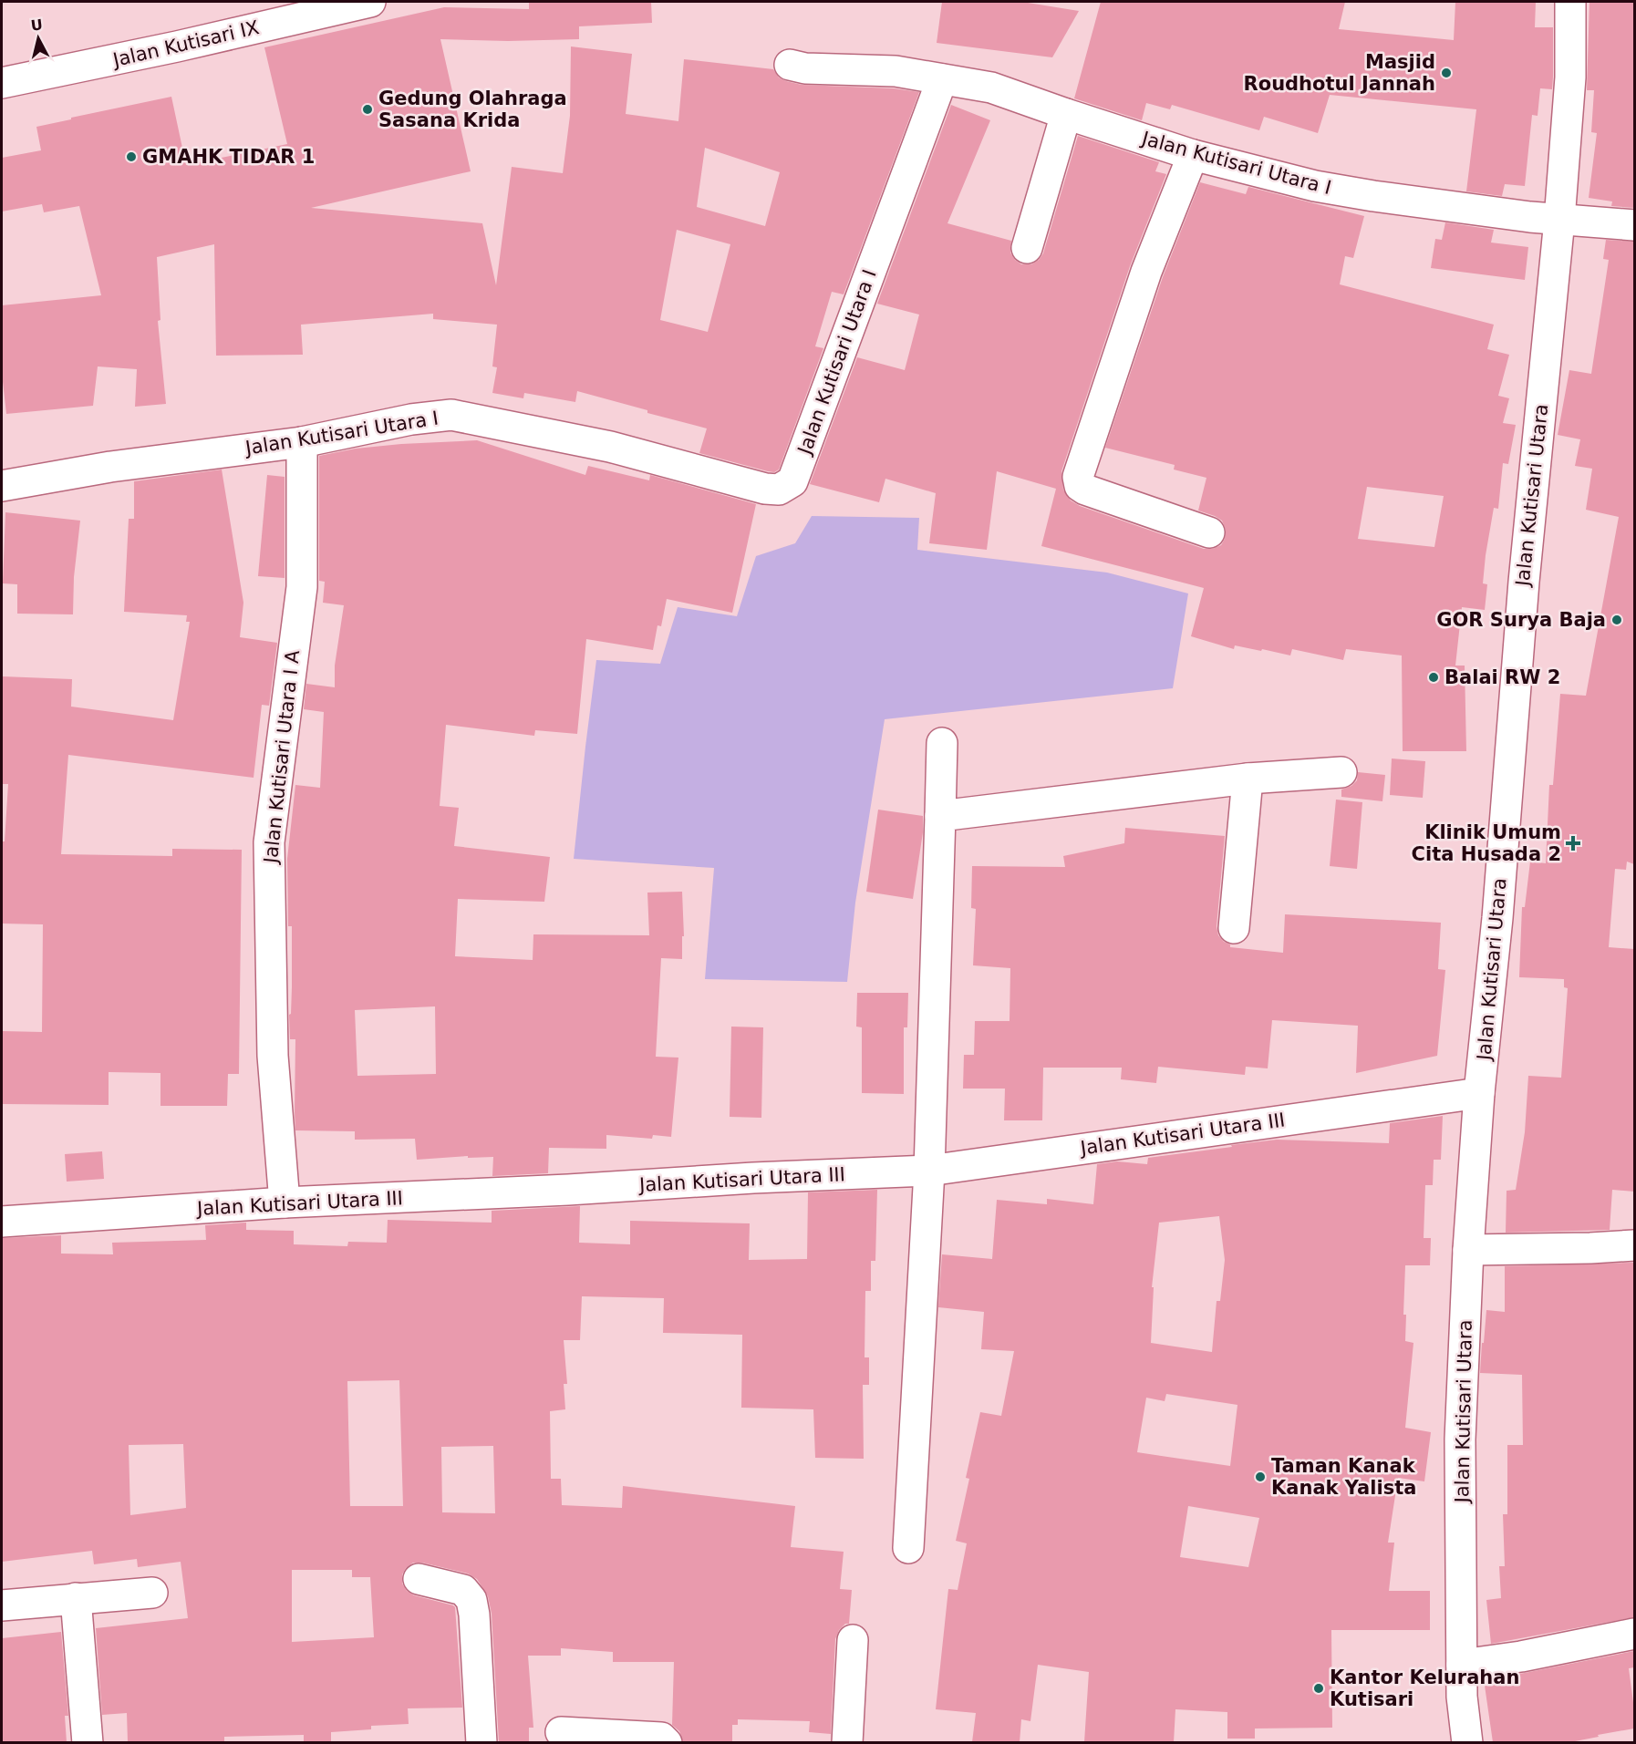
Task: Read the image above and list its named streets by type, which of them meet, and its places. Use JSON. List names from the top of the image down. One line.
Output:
{"streets":{"street":["Jalan Kutisari IX","Jalan Kutisari Utara I","Jalan Kutisari Utara","Jalan Kutisari Utara I A","Jalan Kutisari Utara III"]},"crossings":[["Jalan Kutisari Utara I","Jalan Kutisari Utara"],["Jalan Kutisari Utara I","Jalan Kutisari Utara I A"],["Jalan Kutisari Utara","Jalan Kutisari Utara III"],["Jalan Kutisari Utara I A","Jalan Kutisari Utara III"]],"places":{"other":["Masjid Roudhotul Jannah","Gedung Olahraga Sasana Krida","GMAHK TIDAR 1","GOR Surya Baja","Balai RW 2","Taman Kanak Kanak Yalista","Kantor Kelurahan Kutisari"],"health":["Klinik Umum Cita Husada 2"]},"north":"top"}
